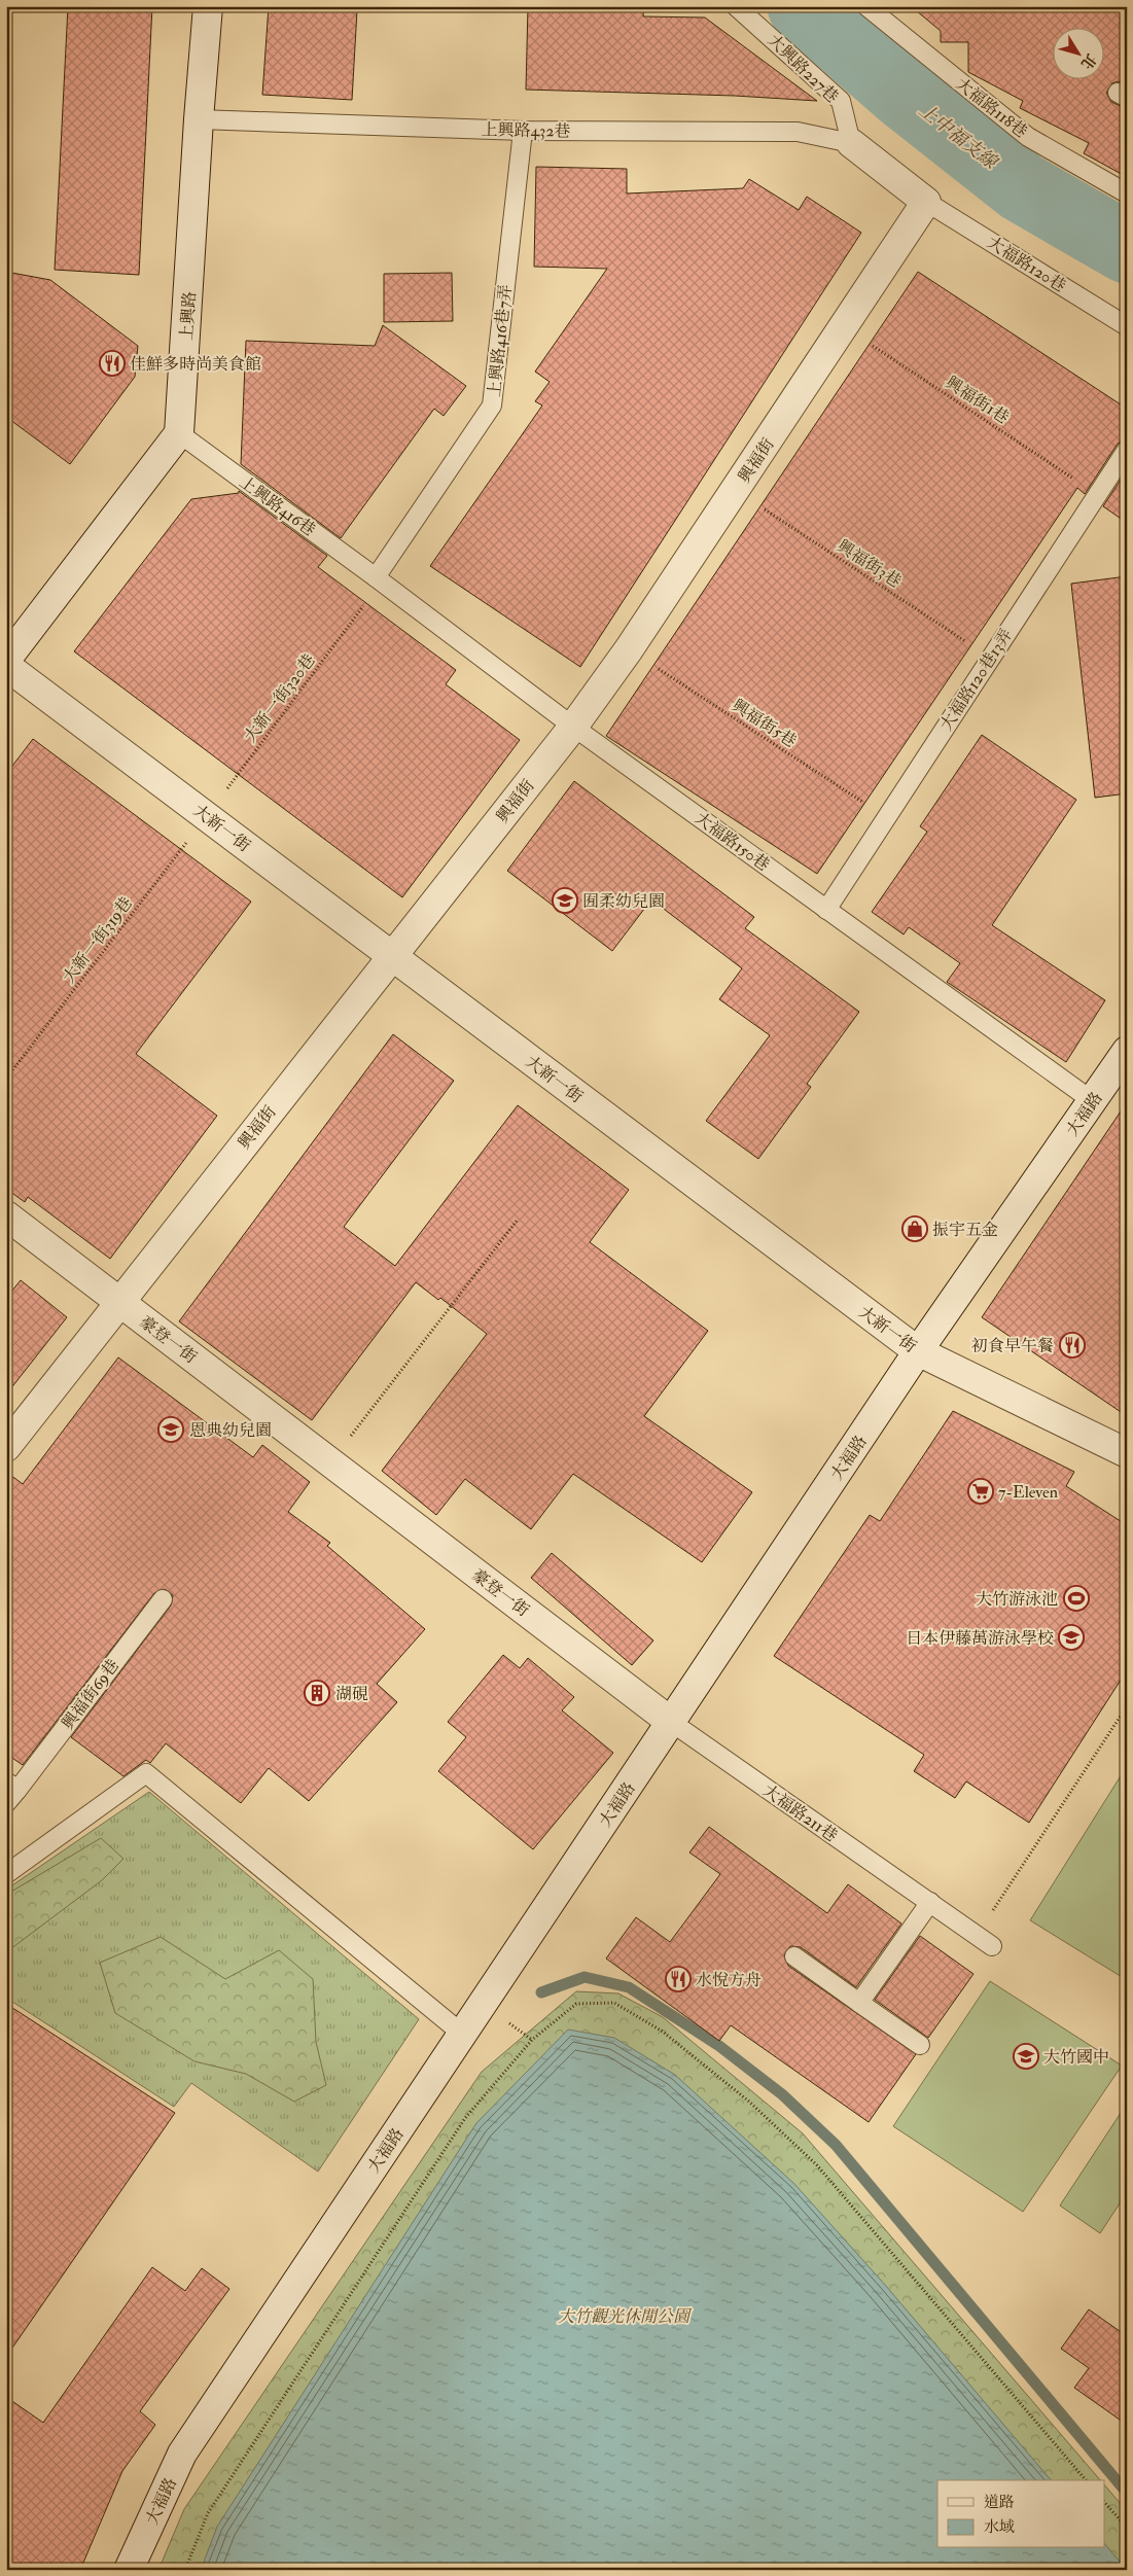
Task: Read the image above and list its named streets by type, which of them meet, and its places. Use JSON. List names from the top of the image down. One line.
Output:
{"streets":{"street":["上興路","興福街","大新一街","大福路","豪登一街"],"lane":["大興路227巷","大福路118巷","上興路432巷","大福路120巷","上興路416巷7弄","上興路416巷","大福路120巷13弄","大福路150巷","興福街69巷","大福路211巷"],"path":["興福街1巷","興福街3巷","大新一街320巷","興福街5巷","大新一街319巷"]},"crossings":[["大興路227巷","上興路432巷"],["上興路432巷","上興路"],["上興路432巷","上興路416巷7弄"],["大福路120巷","興福街"],["上興路","上興路416巷"],["上興路416巷7弄","上興路416巷"],["上興路416巷7弄","大福路150巷"],["興福街1巷","興福街"],["興福街1巷","大福路120巷13弄"],["興福街","興福街3巷"],["興福街","興福街5巷"],["興福街","大新一街"],["興福街","大福路150巷"],["興福街","豪登一街"],["上興路416巷","大福路150巷"],["興福街3巷","大福路120巷13弄"],["大福路120巷13弄","興福街5巷"],["大福路120巷13弄","大福路150巷"],["大新一街320巷","大新一街"],["大新一街320巷","大新一街319巷"],["大新一街","大新一街319巷"],["大新一街","大福路"],["大福路150巷","大福路"],["大福路","豪登一街"],["大福路","大福路211巷"],["豪登一街","大福路211巷"]],"water":["上中福支線"],"parks":["大竹觀光休閒公園"],"places":{"restaurant":["佳鮮多時尚美食館","初食早午餐","水悅方舟"],"school or university":["囿柔幼兒園","恩典幼兒園","日本伊藤萬游泳學校","大竹國中"],"shop":["振宇五金"],"supermarket":["7-Eleven"],"sports":["大竹游泳池"],"building":["湖硯"]},"legend":["道路","水域"],"north":"bottom right"}
